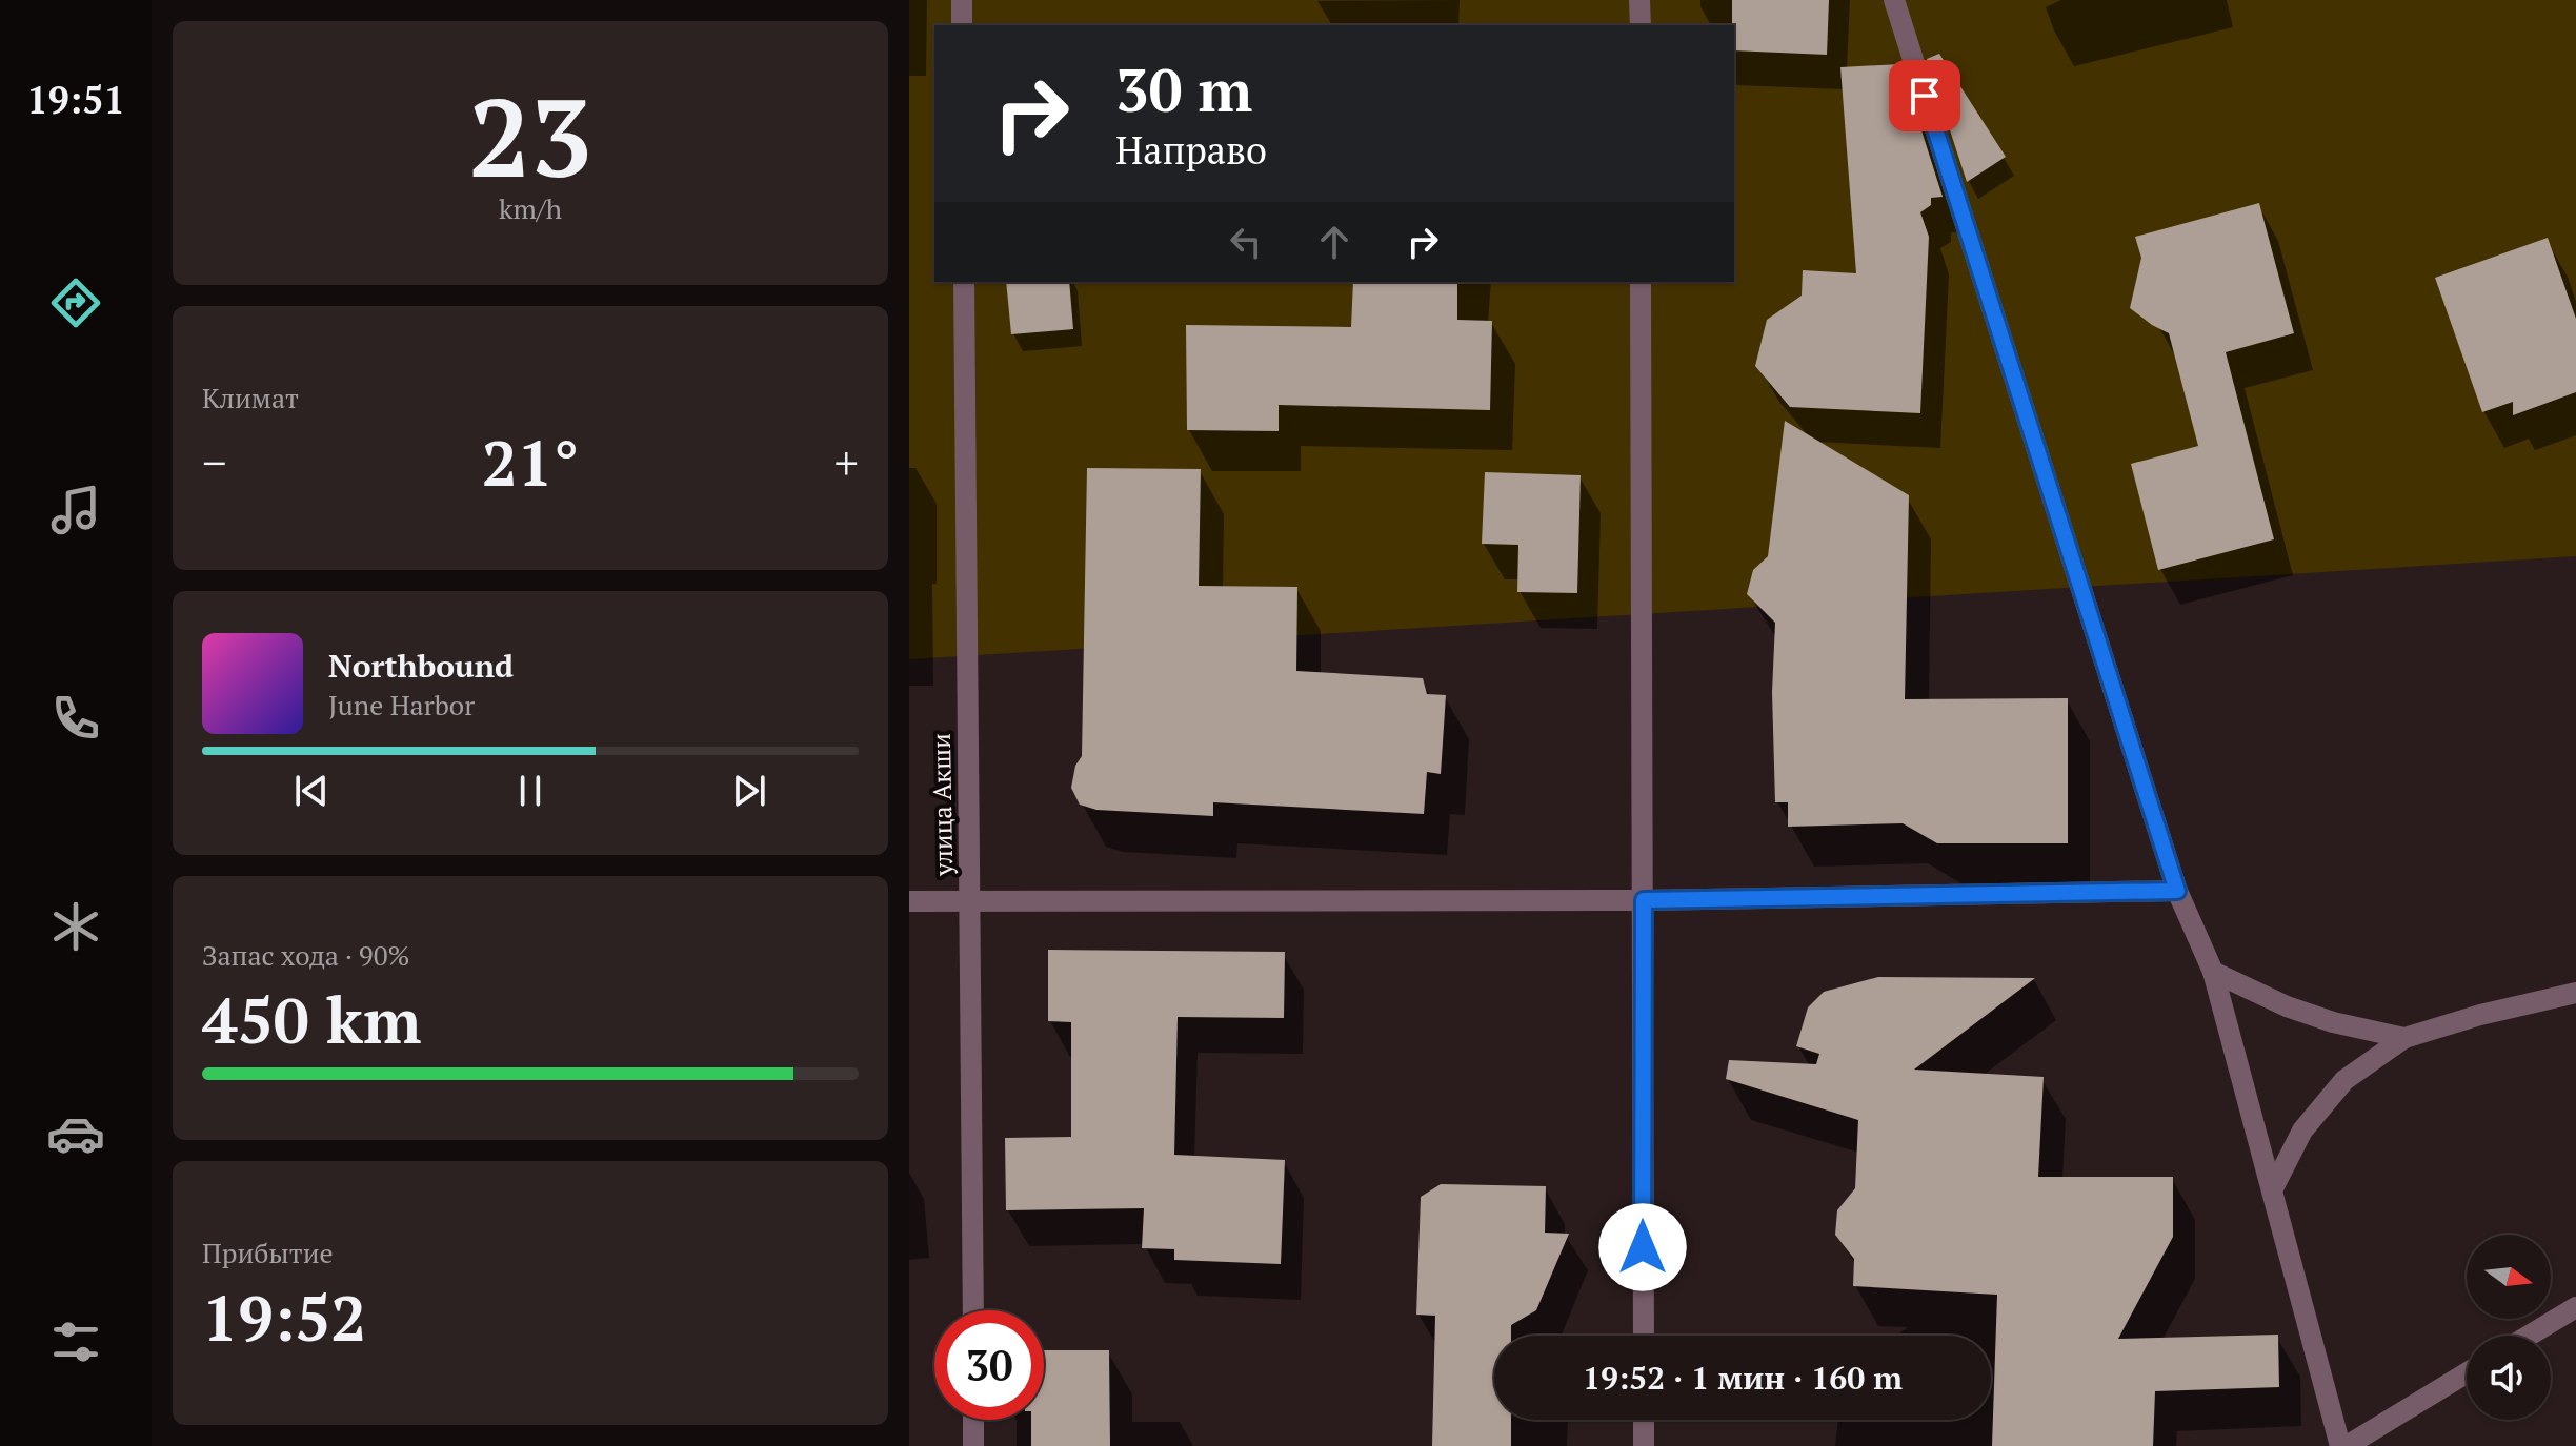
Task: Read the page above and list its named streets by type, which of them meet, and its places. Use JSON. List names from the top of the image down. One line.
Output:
{"streets":{"street":["улица Акши"]},"north":"right","page":{"tabs":"19:51","tile":[["23","km/h"],"Климат",["Запас хода · 90%","450 km"],["Прибытие","19:52"]],"turn":["30 m","Направо"],"heat":["−","21°","+"],"song":["Northbound","June Harbor"],"limit":"30","trip":"19:52 · 1 мин · 160 m"}}
